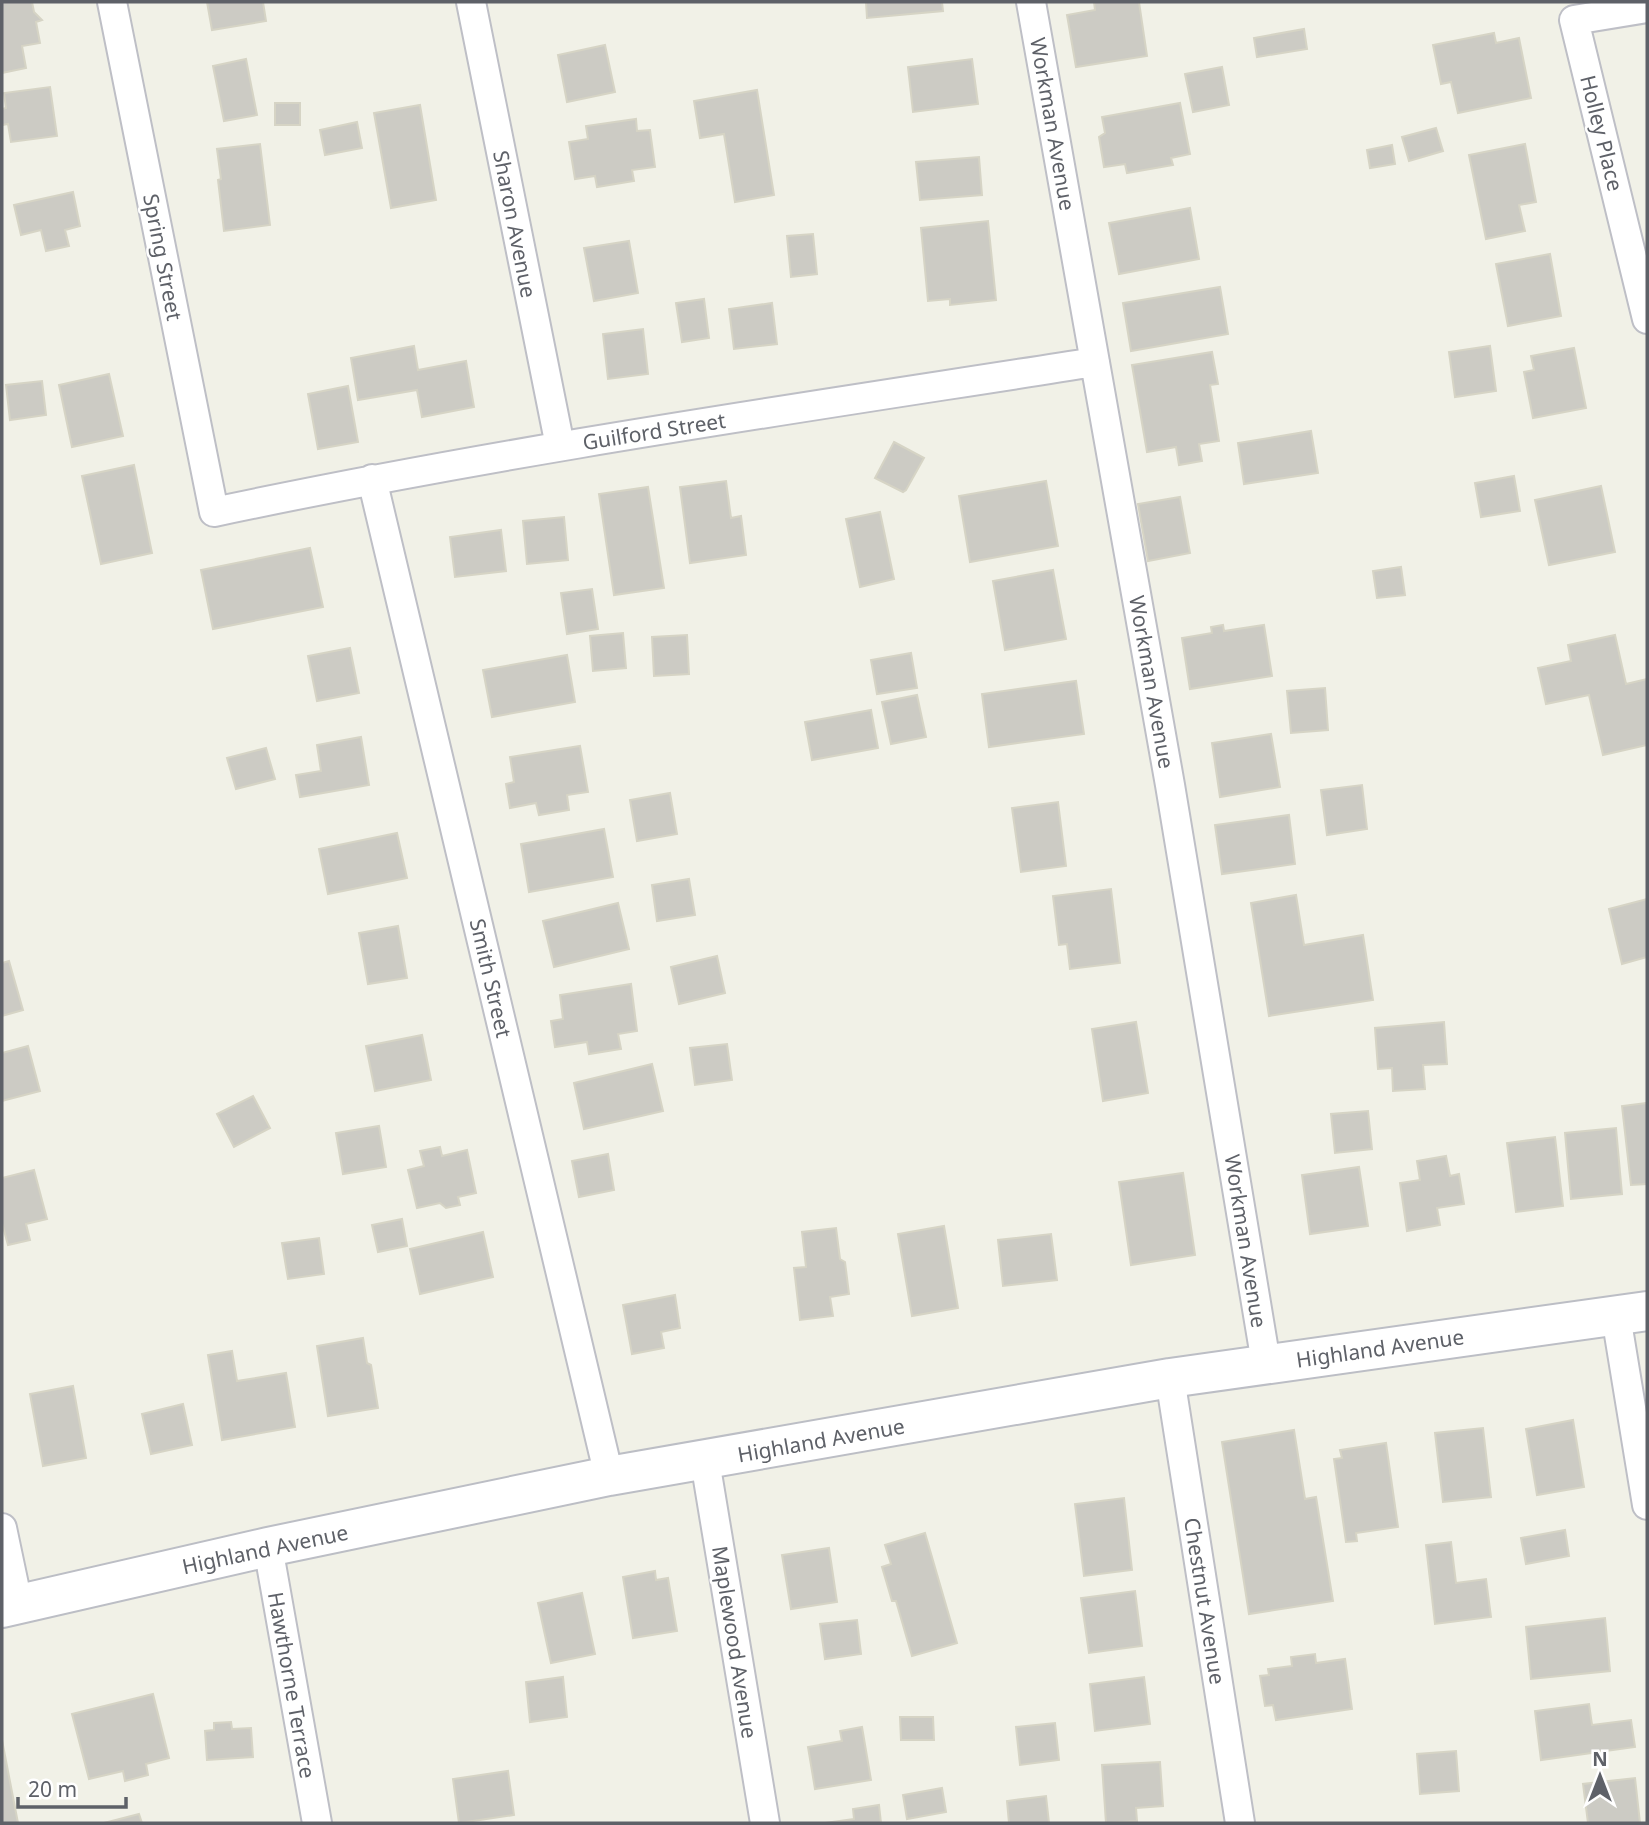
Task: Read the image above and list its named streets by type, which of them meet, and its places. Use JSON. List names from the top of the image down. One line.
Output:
{"streets":{"street":["Workman Avenue","Holley Place","Sharon Avenue","Spring Street","Guilford Street","Smith Street","Highland Avenue","Chestnut Avenue","Maplewood Avenue","Hawthorne Terrace"]},"crossings":[["Workman Avenue","Guilford Street"],["Workman Avenue","Highland Avenue"],["Sharon Avenue","Guilford Street"],["Spring Street","Guilford Street"],["Guilford Street","Smith Street"],["Smith Street","Highland Avenue"],["Highland Avenue","Chestnut Avenue"],["Highland Avenue","Maplewood Avenue"],["Highland Avenue","Hawthorne Terrace"]],"scale_bar":"20 m","north":"top"}
